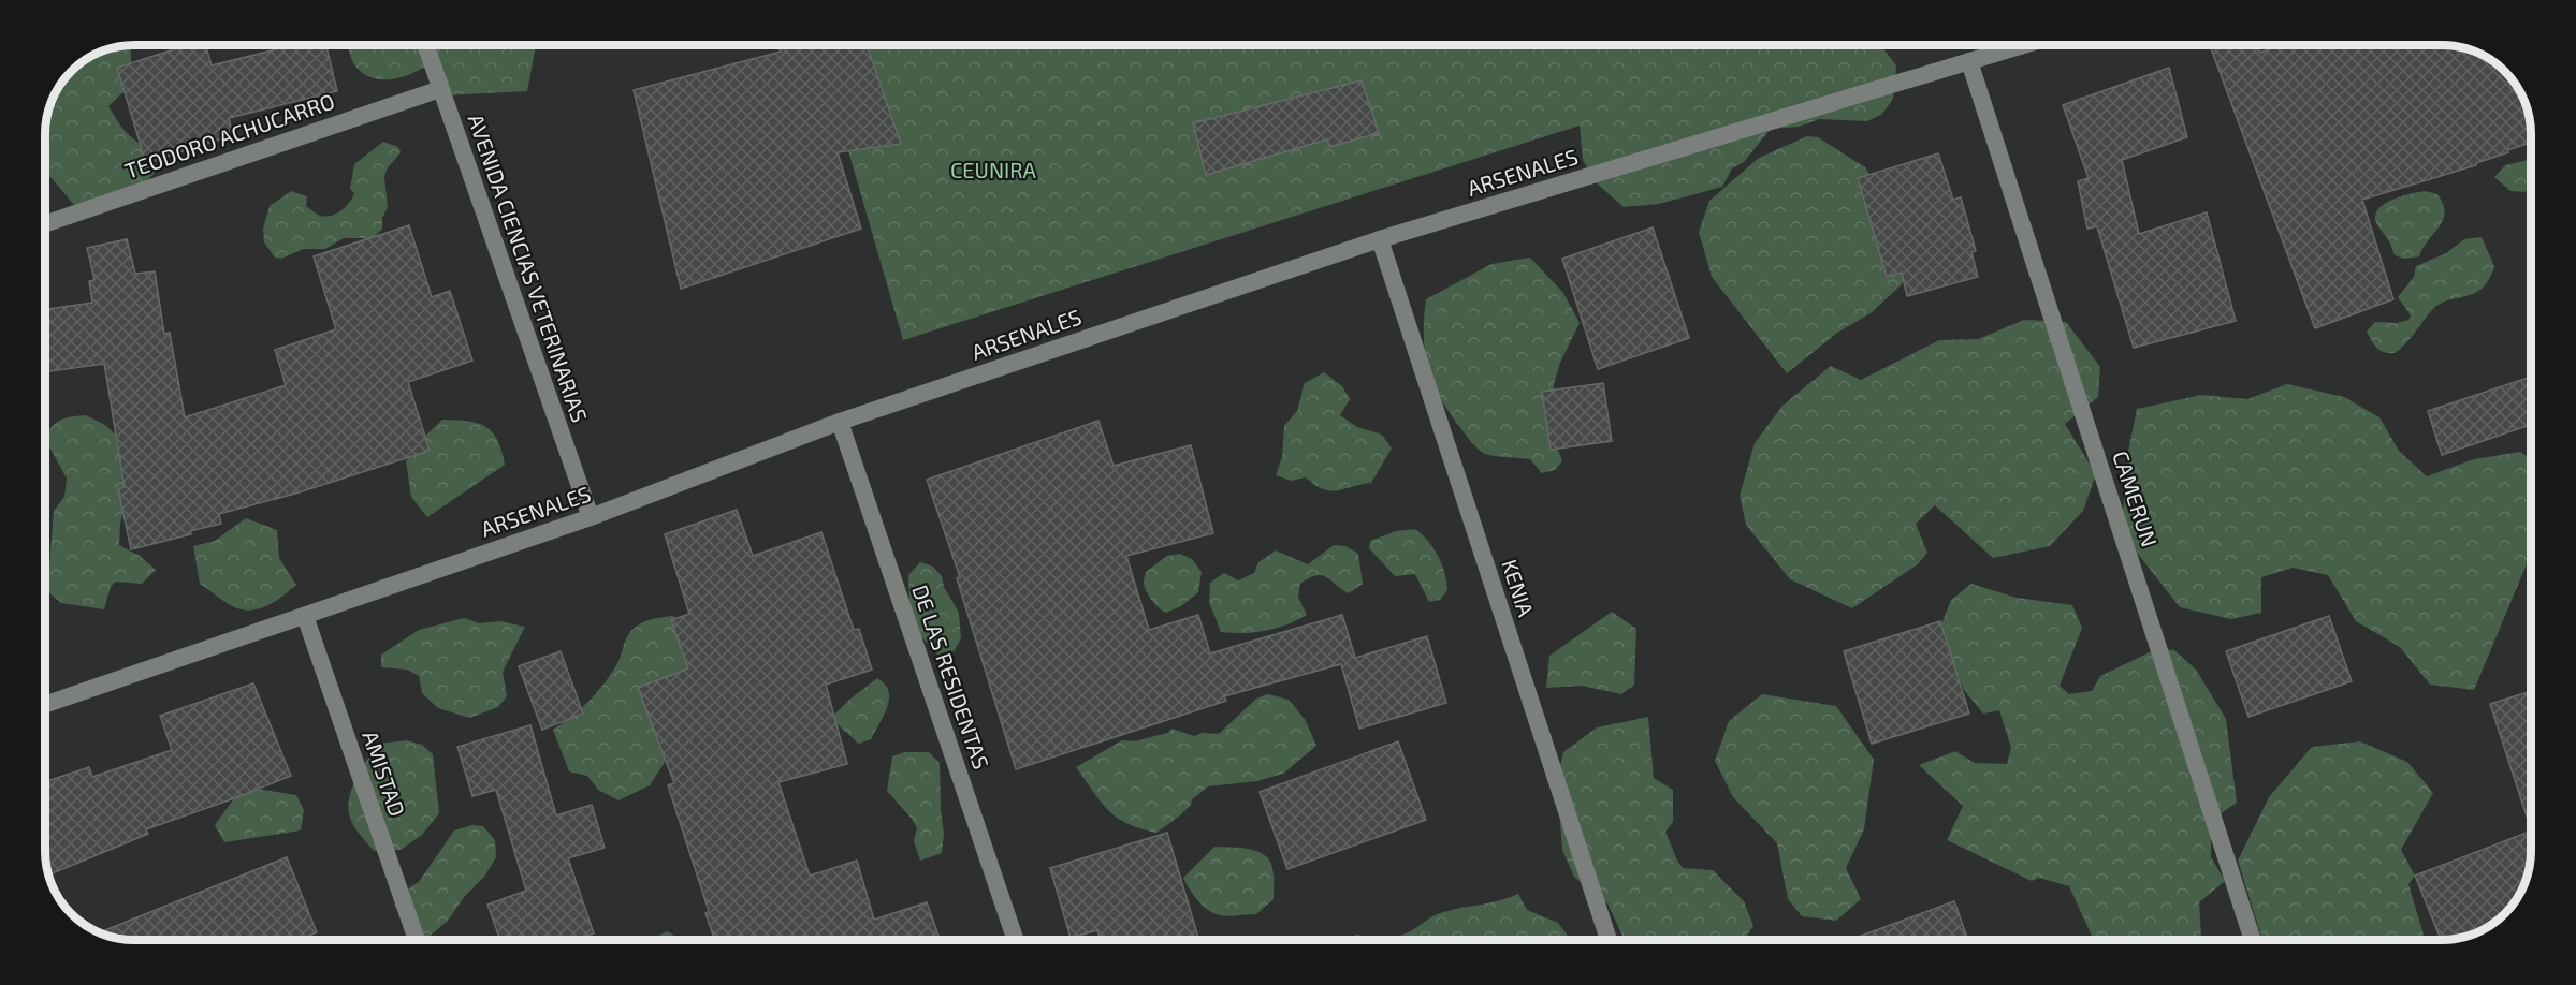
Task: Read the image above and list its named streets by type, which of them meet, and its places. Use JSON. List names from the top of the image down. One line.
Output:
{"streets":{"street":["TEODORO ACHUCARRO","ARSENALES","AVENIDA CIENCIAS VETERINARIAS","CAMERUN","KENIA","DE LAS RESIDENTAS","AMISTAD"]},"crossings":[["TEODORO ACHUCARRO","AVENIDA CIENCIAS VETERINARIAS"],["ARSENALES","AVENIDA CIENCIAS VETERINARIAS"],["ARSENALES","CAMERUN"],["ARSENALES","KENIA"],["ARSENALES","DE LAS RESIDENTAS"],["ARSENALES","AMISTAD"]],"parks":["CEUNIRA"]}
